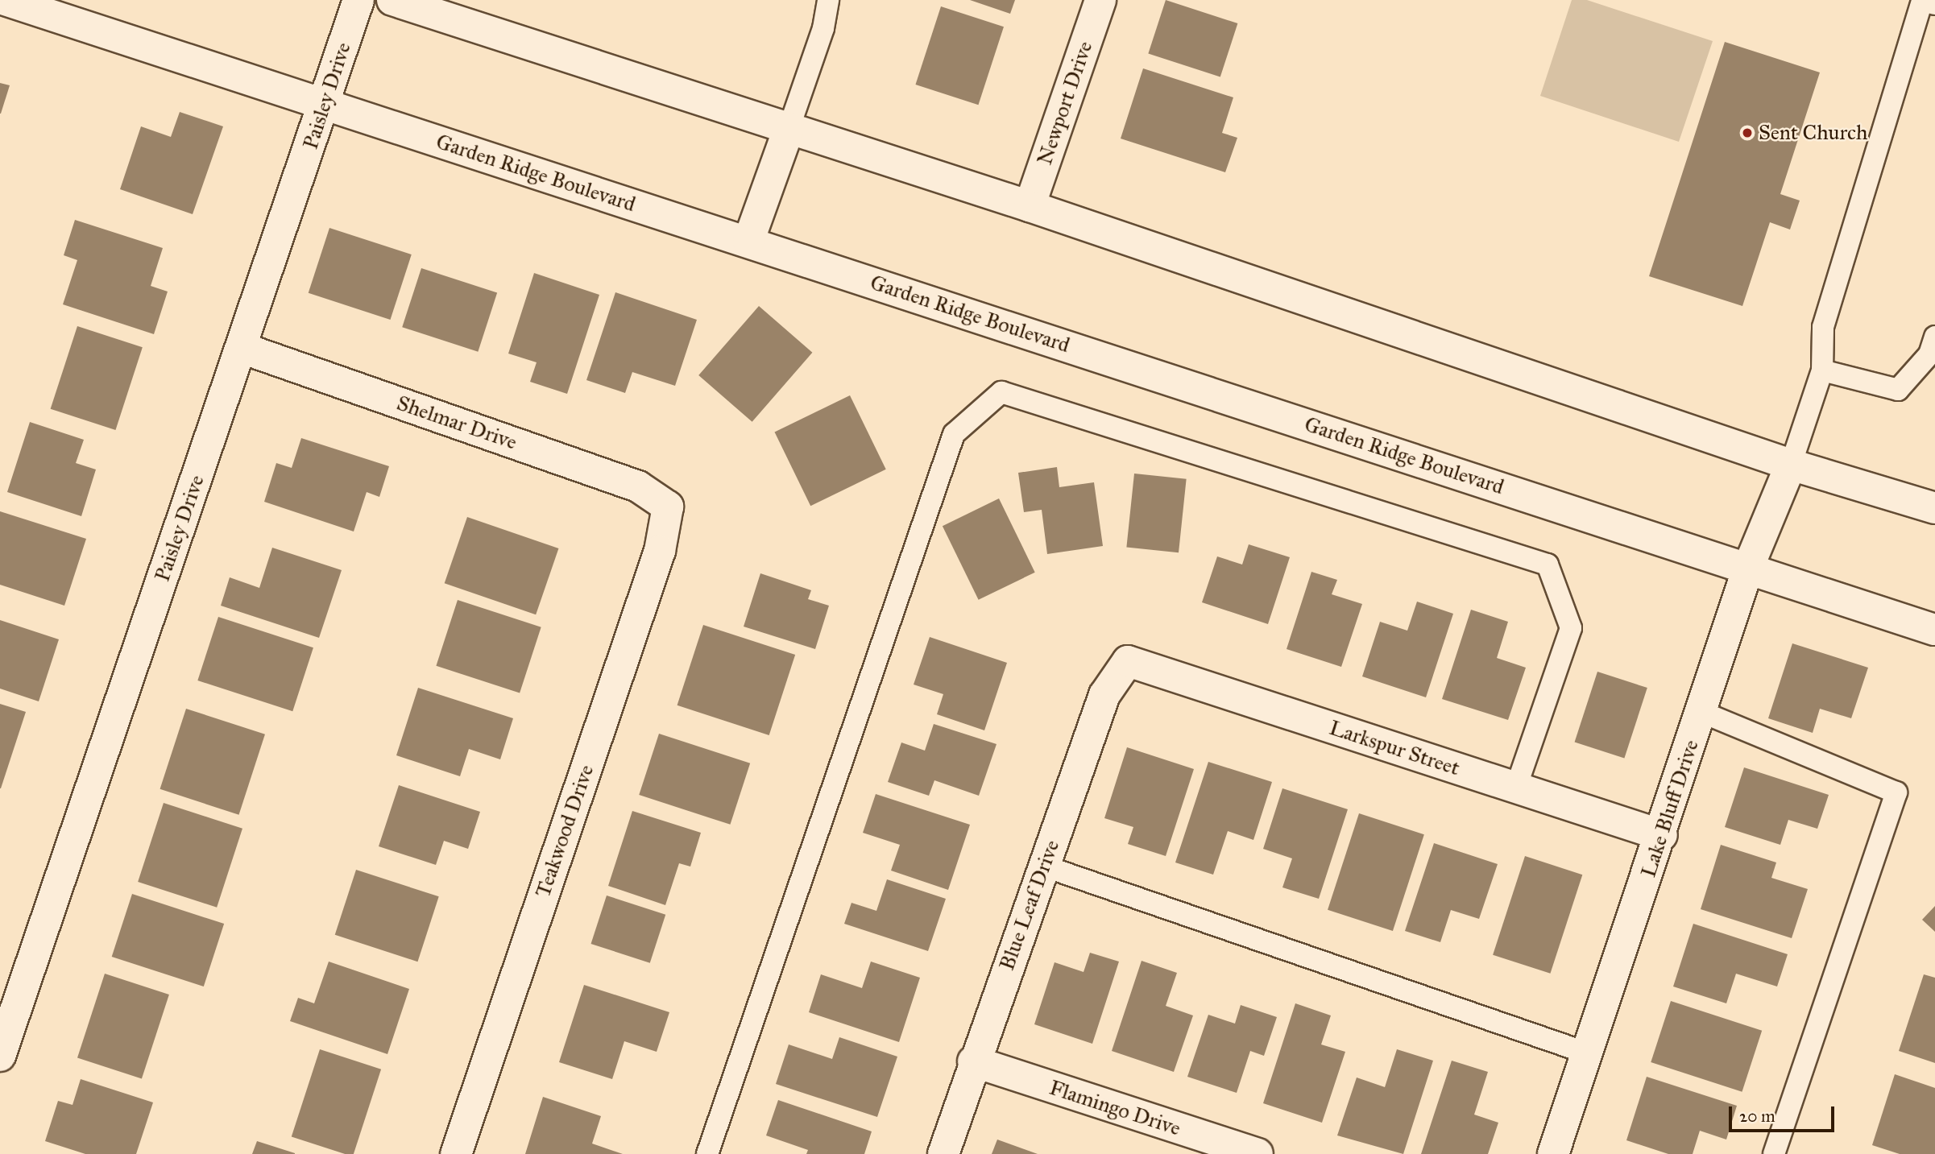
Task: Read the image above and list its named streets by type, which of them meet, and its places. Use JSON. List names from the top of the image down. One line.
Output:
{"streets":{"street":["Paisley Drive","Newport Drive","Garden Ridge Boulevard","Shelmar Drive","Larkspur Street","Lake Bluff Drive","Teakwood Drive","Blue Leaf Drive","Flamingo Drive"]},"crossings":[["Paisley Drive","Garden Ridge Boulevard"],["Paisley Drive","Shelmar Drive"],["Garden Ridge Boulevard","Lake Bluff Drive"],["Shelmar Drive","Teakwood Drive"],["Larkspur Street","Lake Bluff Drive"],["Larkspur Street","Blue Leaf Drive"],["Blue Leaf Drive","Flamingo Drive"]],"places":["Sent Church"],"scale_bar":"20 m"}
